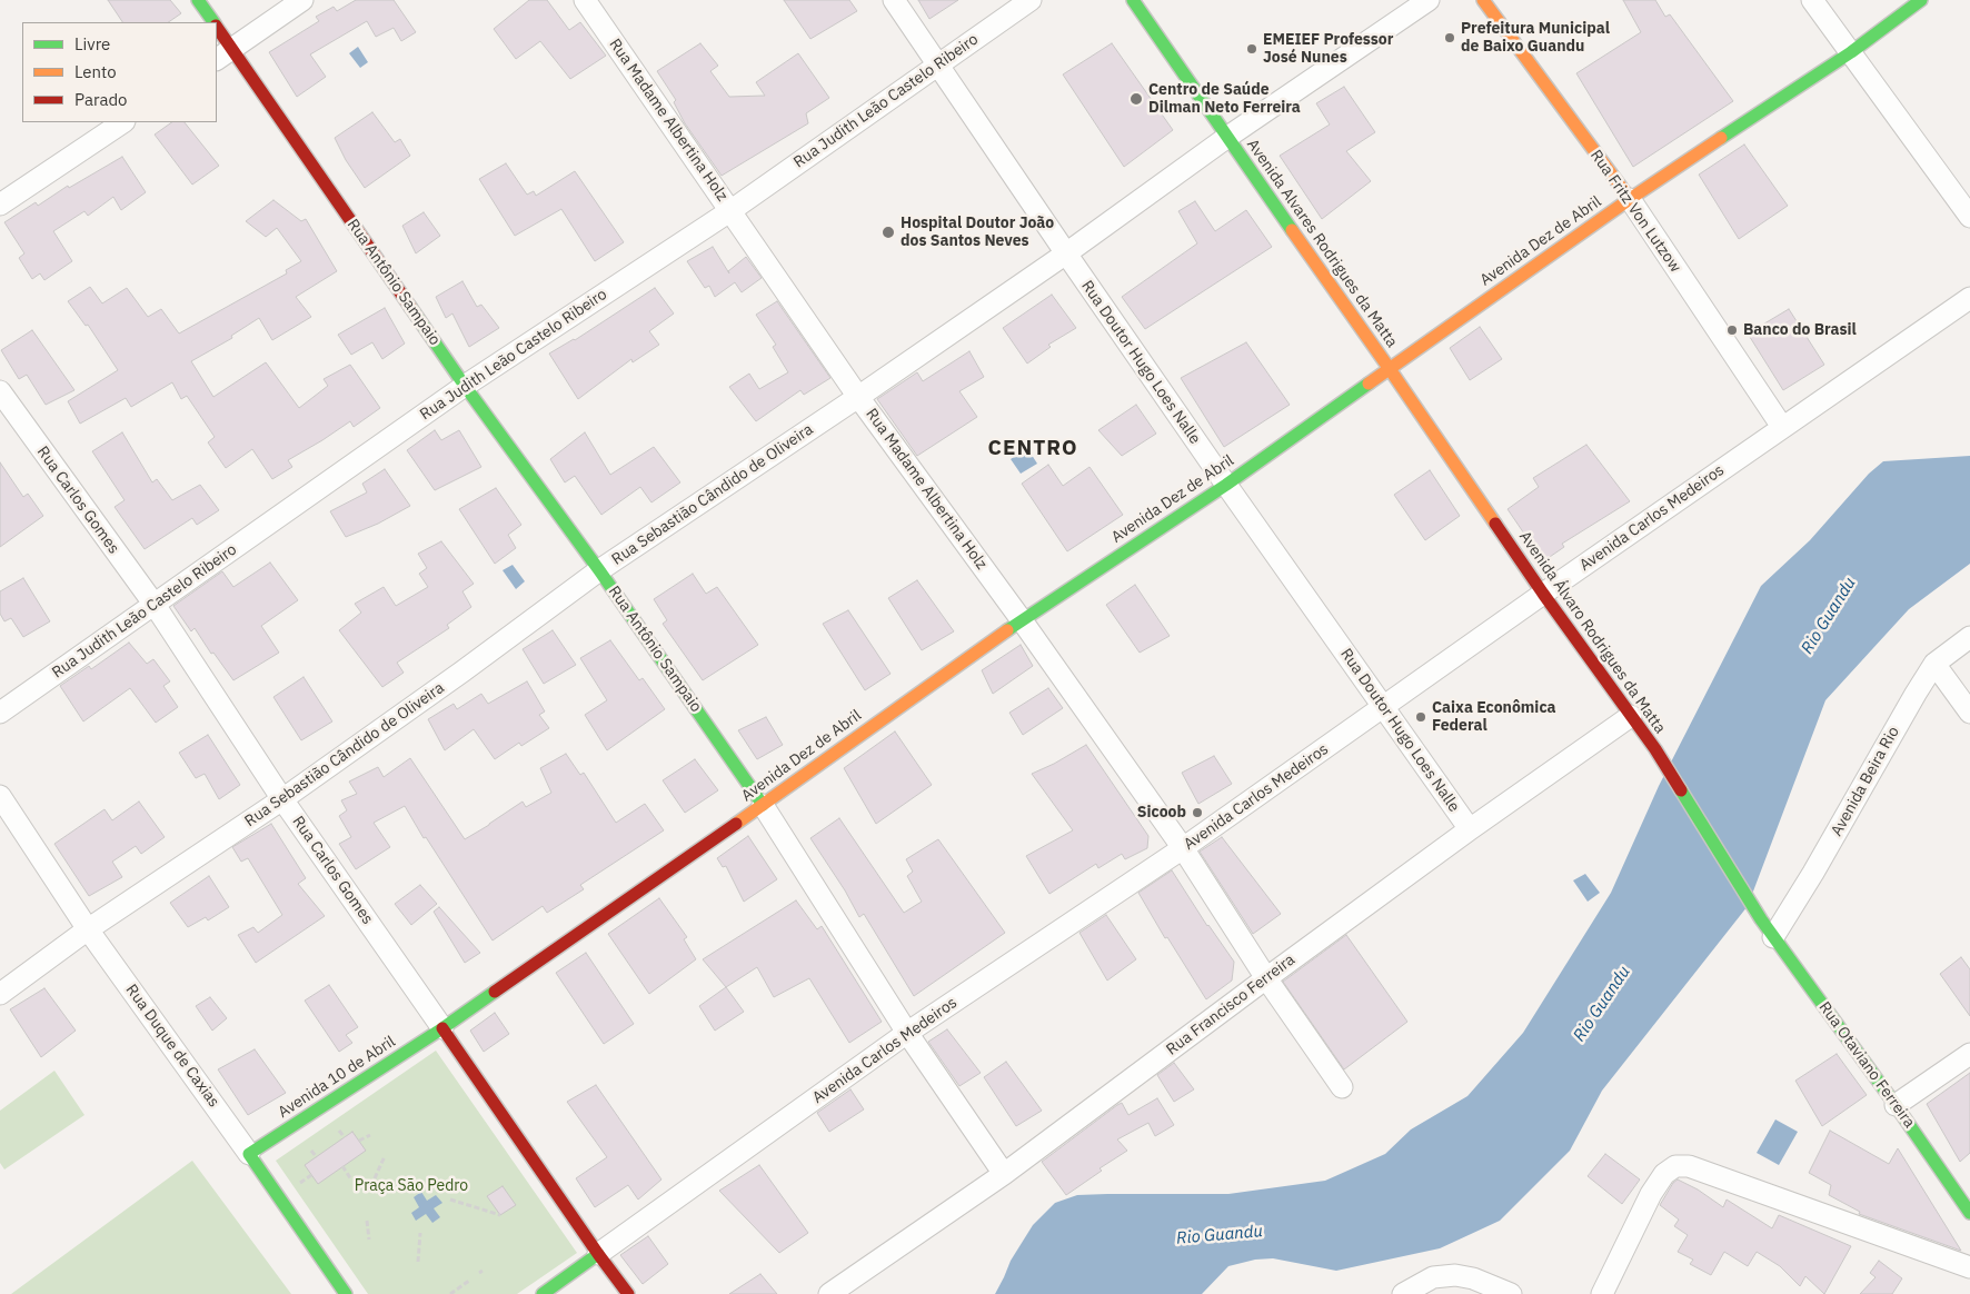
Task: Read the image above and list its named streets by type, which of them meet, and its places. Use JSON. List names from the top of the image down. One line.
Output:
{"streets":{"street":["Rua Judith Leão Castelo Ribeiro","Rua Madame Albertina Holz","Rua Fritz Von Lutzow","Avenida Dez de Abril","Avenida Alvares Rodrigues da Matta","Rua Antônio Sampaio","Rua Doutor Hugo Loes Nalle","Rua Sebastião Cândido de Oliveira","Rua Carlos Gomes","Avenida Carlos Medeiros","Avenida Álvaro Rodrigues da Matta","Avenida Beira Rio","Rua Francisco Ferreira","Rua Duque de Caxias","Rua Otaviano Ferreira","Avenida 10 de Abril"]},"crossings":[["Rua Judith Leão Castelo Ribeiro","Rua Madame Albertina Holz"],["Rua Judith Leão Castelo Ribeiro","Rua Antônio Sampaio"],["Rua Judith Leão Castelo Ribeiro","Rua Doutor Hugo Loes Nalle"],["Rua Judith Leão Castelo Ribeiro","Rua Carlos Gomes"],["Rua Madame Albertina Holz","Avenida Dez de Abril"],["Rua Madame Albertina Holz","Rua Sebastião Cândido de Oliveira"],["Rua Madame Albertina Holz","Avenida Carlos Medeiros"],["Rua Madame Albertina Holz","Rua Francisco Ferreira"],["Rua Fritz Von Lutzow","Avenida Dez de Abril"],["Rua Fritz Von Lutzow","Avenida Carlos Medeiros"],["Avenida Dez de Abril","Avenida Alvares Rodrigues da Matta"],["Avenida Dez de Abril","Rua Antônio Sampaio"],["Avenida Dez de Abril","Rua Doutor Hugo Loes Nalle"],["Avenida Dez de Abril","Rua Carlos Gomes"],["Avenida Dez de Abril","Avenida Álvaro Rodrigues da Matta"],["Avenida Dez de Abril","Avenida 10 de Abril"],["Avenida Alvares Rodrigues da Matta","Rua Sebastião Cândido de Oliveira"],["Avenida Alvares Rodrigues da Matta","Avenida Álvaro Rodrigues da Matta"],["Rua Antônio Sampaio","Rua Sebastião Cândido de Oliveira"],["Rua Antônio Sampaio","Avenida Carlos Medeiros"],["Rua Antônio Sampaio","Rua Francisco Ferreira"],["Rua Doutor Hugo Loes Nalle","Rua Sebastião Cândido de Oliveira"],["Rua Doutor Hugo Loes Nalle","Avenida Carlos Medeiros"],["Rua Doutor Hugo Loes Nalle","Rua Francisco Ferreira"],["Rua Sebastião Cândido de Oliveira","Rua Carlos Gomes"],["Rua Sebastião Cândido de Oliveira","Rua Duque de Caxias"],["Rua Carlos Gomes","Avenida Carlos Medeiros"],["Rua Carlos Gomes","Avenida 10 de Abril"],["Avenida Carlos Medeiros","Avenida Álvaro Rodrigues da Matta"],["Avenida Álvaro Rodrigues da Matta","Rua Francisco Ferreira"],["Avenida Álvaro Rodrigues da Matta","Rua Otaviano Ferreira"],["Avenida Beira Rio","Rua Otaviano Ferreira"],["Rua Duque de Caxias","Avenida 10 de Abril"]],"districts":["CENTRO"],"water":["Rio Guandu"],"parks":["Praça São Pedro"],"places":["Prefeitura Municipal de Baixo Guandu","EMEIEF Professor José Nunes","Centro de Saúde Dilman Neto Ferreira","Hospital Doutor João dos Santos Neves","Banco do Brasil","Caixa Econômica Federal","Sicoob"],"legend":["Livre","Lento","Parado"]}
